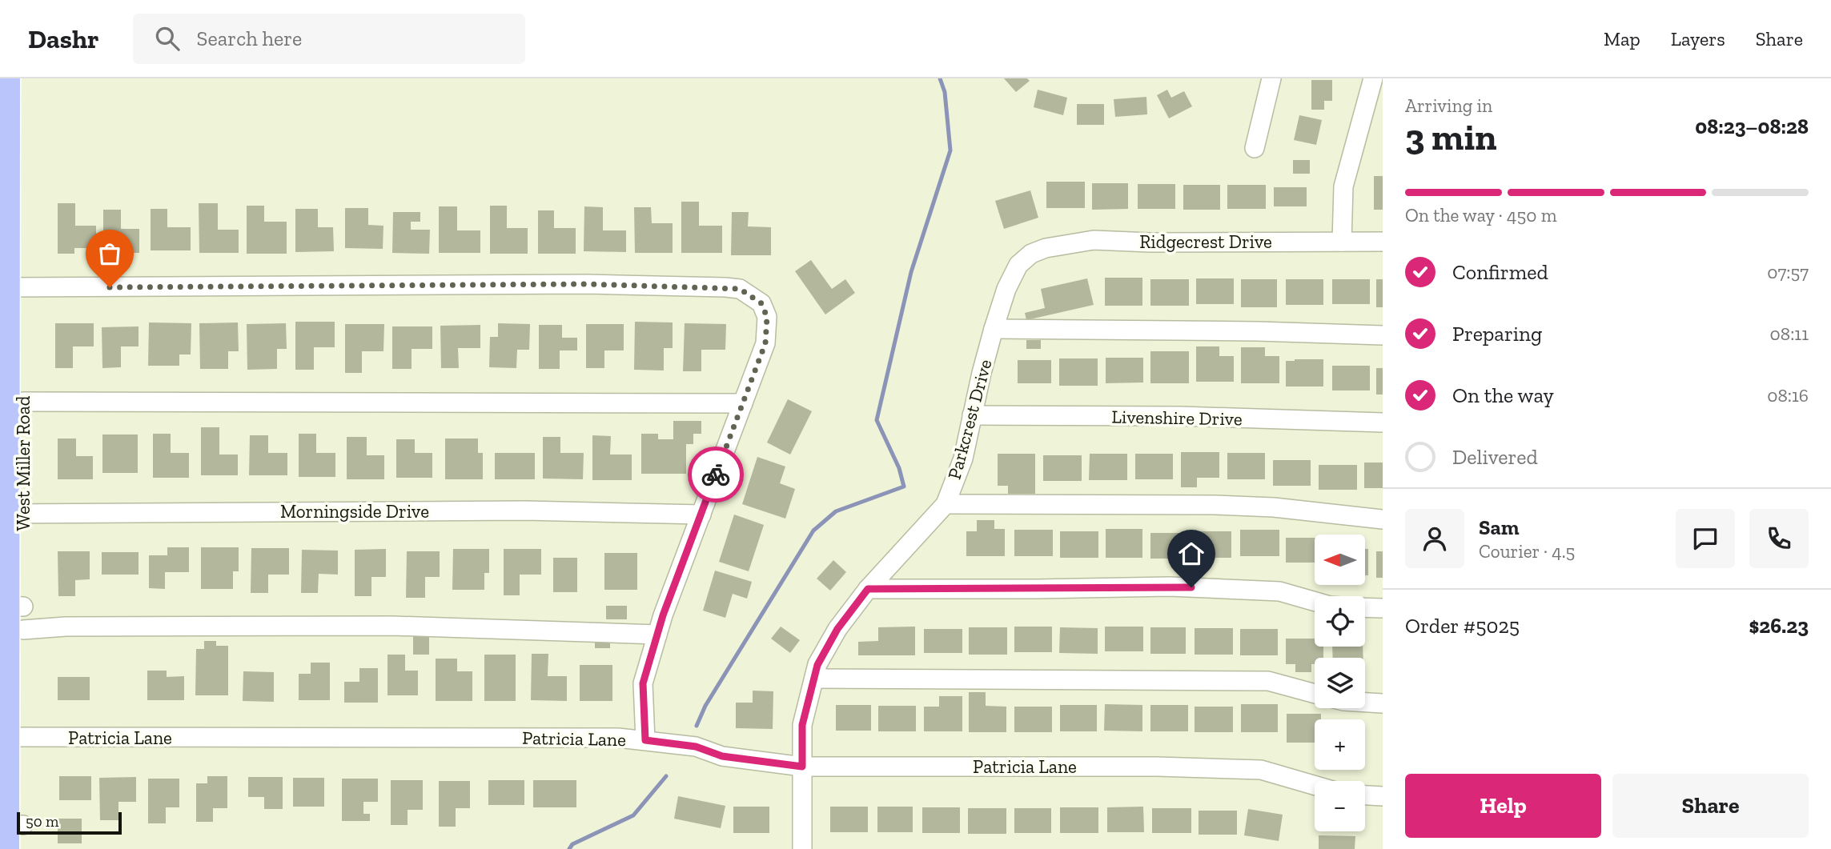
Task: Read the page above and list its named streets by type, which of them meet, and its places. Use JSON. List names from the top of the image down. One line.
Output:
{"streets":{"main road":["West Miller Road"],"street":["Ridgecrest Drive","Livenshire Drive","Parkcrest Drive","Morningside Drive","Patricia Lane"]},"crossings":[["Ridgecrest Drive","Parkcrest Drive"],["Livenshire Drive","Parkcrest Drive"],["Parkcrest Drive","Patricia Lane"],["West Miller Road","Morningside Drive"],["West Miller Road","Patricia Lane"]],"scale_bar":"50 m","north":"left","page":{"header":"Dashr","search":"Search here","nav":["Map","Layers","Share"],"heading":["3 min","Arriving in","08:23–08:28"],"panel":["Sam","Courier · 4.5","Order #5025","$26.23"],"bar":"On the way · 450 m","list":[["Confirmed","07:57"],["Preparing","08:11"],["On the way","08:16"],"Delivered"],"map_buttons":["+","−"],"buttons":["Help","Share"],"scale":"50 m"}}
